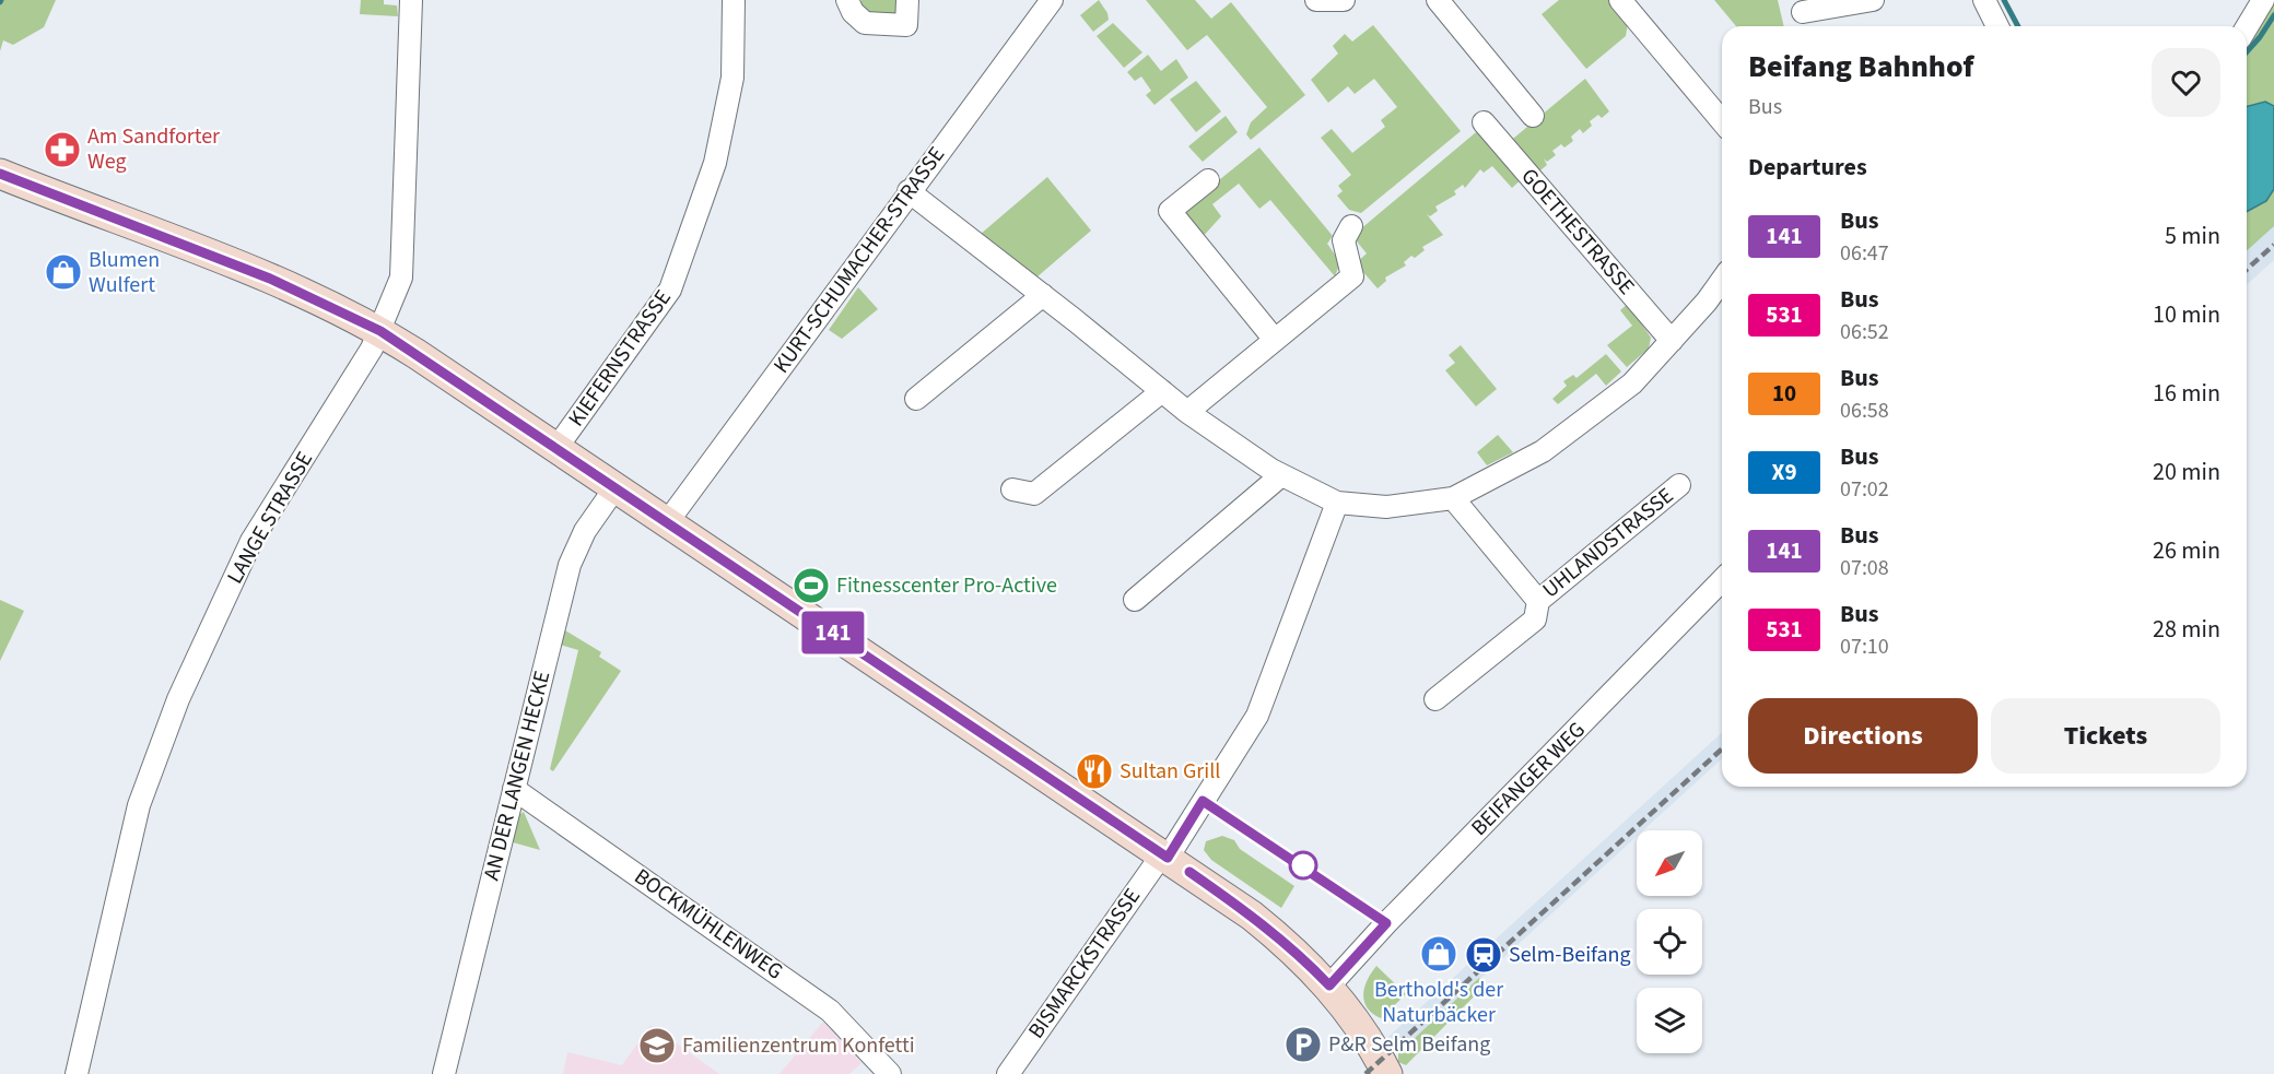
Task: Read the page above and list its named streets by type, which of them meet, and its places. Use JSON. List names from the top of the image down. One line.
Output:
{"streets":{"street":["GOETHESTRASSE","KURT-SCHUMACHER-STRASSE","KIEFERNSTRASSE","LANGE STRASSE","UHLANDSTRASSE","AN DER LANGEN HECKE","BEIFANGER WEG","BOCKMÜHLENWEG","BISMARCKSTRASSE"]},"crossings":[["AN DER LANGEN HECKE","BOCKMÜHLENWEG"]],"places":{"pharmacy":["Am Sandforter Weg"],"shop":["Blumen Wulfert","Berthold's der Naturbäcker"],"sports":["Fitnesscenter Pro-Active"],"restaurant":["Sultan Grill"],"station":["Selm-Beifang"],"parking":["P&R Selm Beifang"],"school or university":["Familienzentrum Konfetti"]},"lines":["bus line 141"],"north":"bottom left","page":{"on_map":"141","heading":[["Beifang Bahnhof","Bus"],"Departures"],"list":[{"mark":"141","name":"Bus","note":"06:47","value":"5 min"},{"mark":"531","name":"Bus","note":"06:52","value":"10 min"},{"mark":"10","name":"Bus","note":"06:58","value":"16 min"},{"mark":"X9","name":"Bus","note":"07:02","value":"20 min"},{"mark":"141","name":"Bus","note":"07:08","value":"26 min"},{"mark":"531","name":"Bus","note":"07:10","value":"28 min"}],"buttons":["Directions","Tickets"]}}
